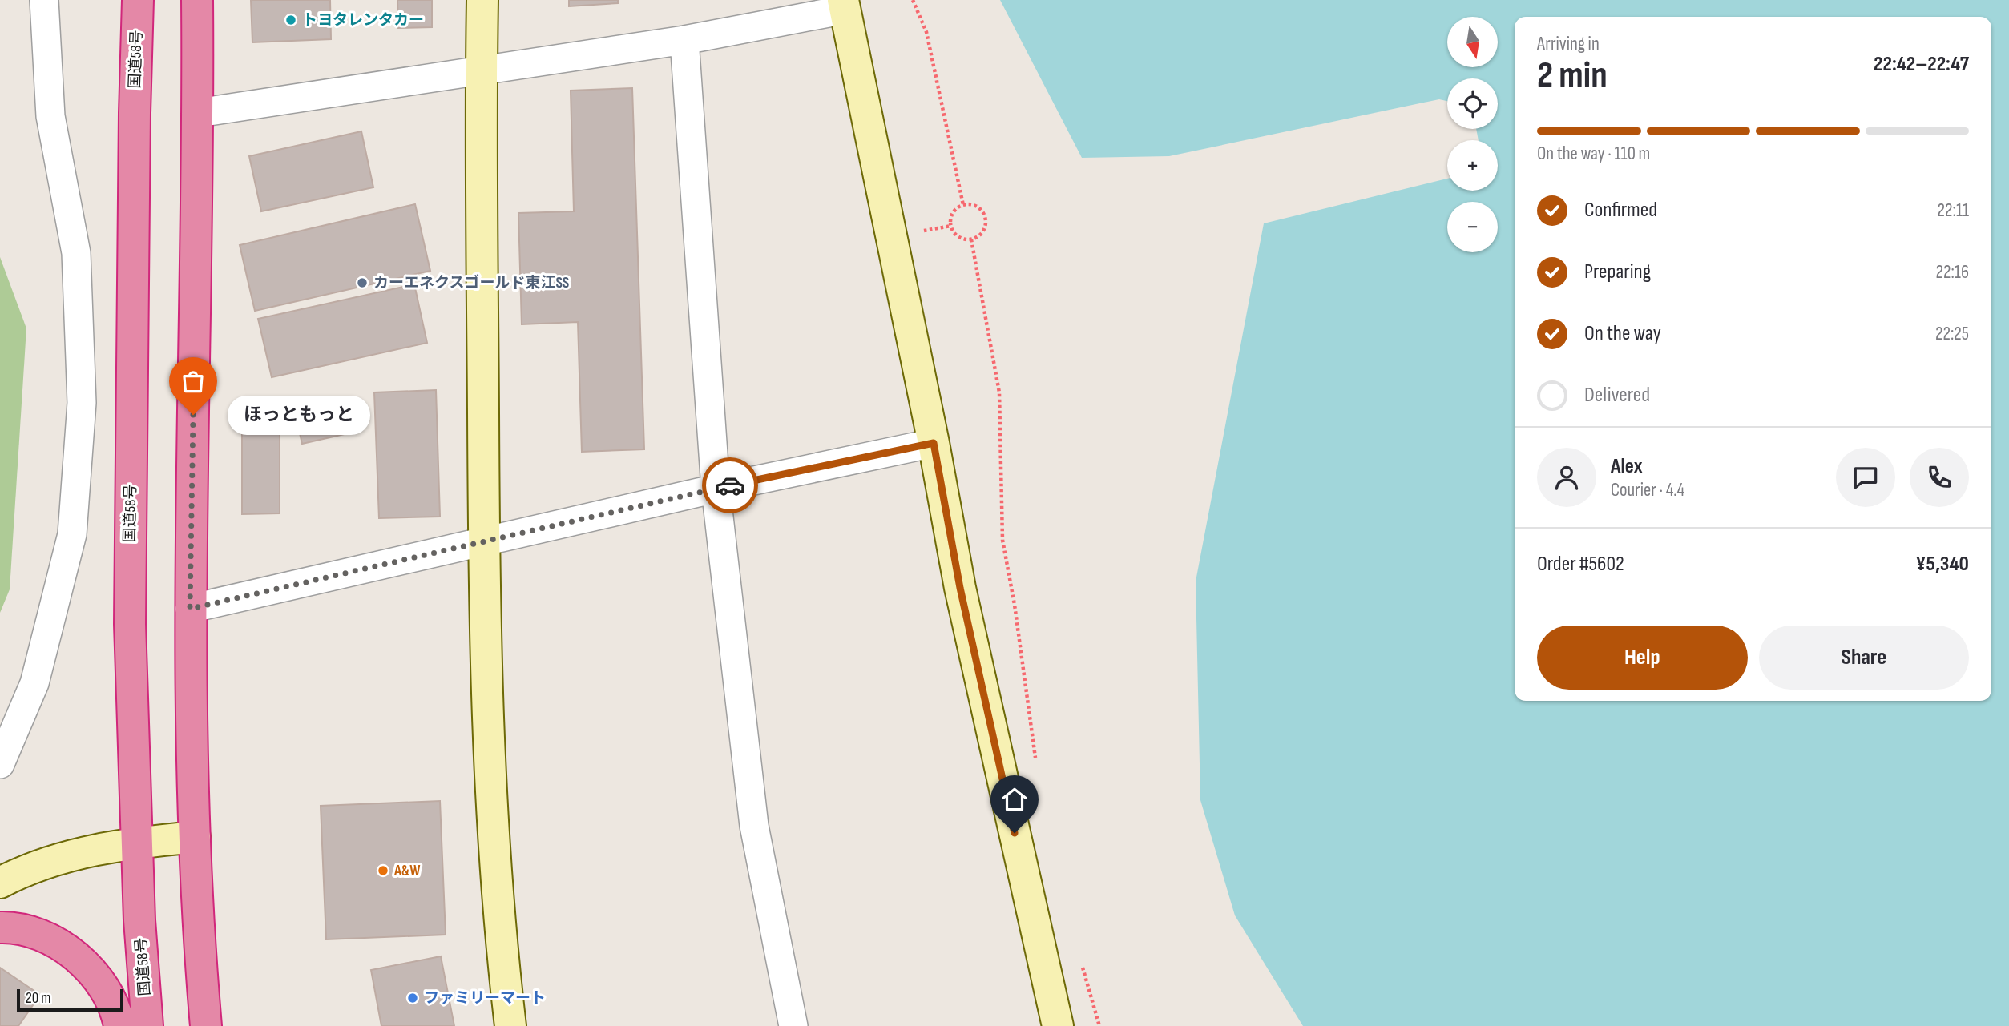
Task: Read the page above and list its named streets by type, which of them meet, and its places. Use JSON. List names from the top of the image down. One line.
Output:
{"streets":{"highway":["国道58号"]},"places":["トヨタレンタカー","カーエネクスゴールド東江SS","ほっともっと","A&W","ファミリーマート"],"scale_bar":"20 m","north":"bottom","page":{"map_buttons":["+","−"],"heading":["2 min","Arriving in","22:42–22:47"],"panel":["Alex","Courier · 4.4","Order #5602","¥5,340"],"bar":"On the way · 110 m","list":[["Confirmed","22:11"],["Preparing","22:16"],["On the way","22:25"],"Delivered"],"bubble":"ほっともっと","buttons":["Help","Share"],"scale":"20 m"}}
